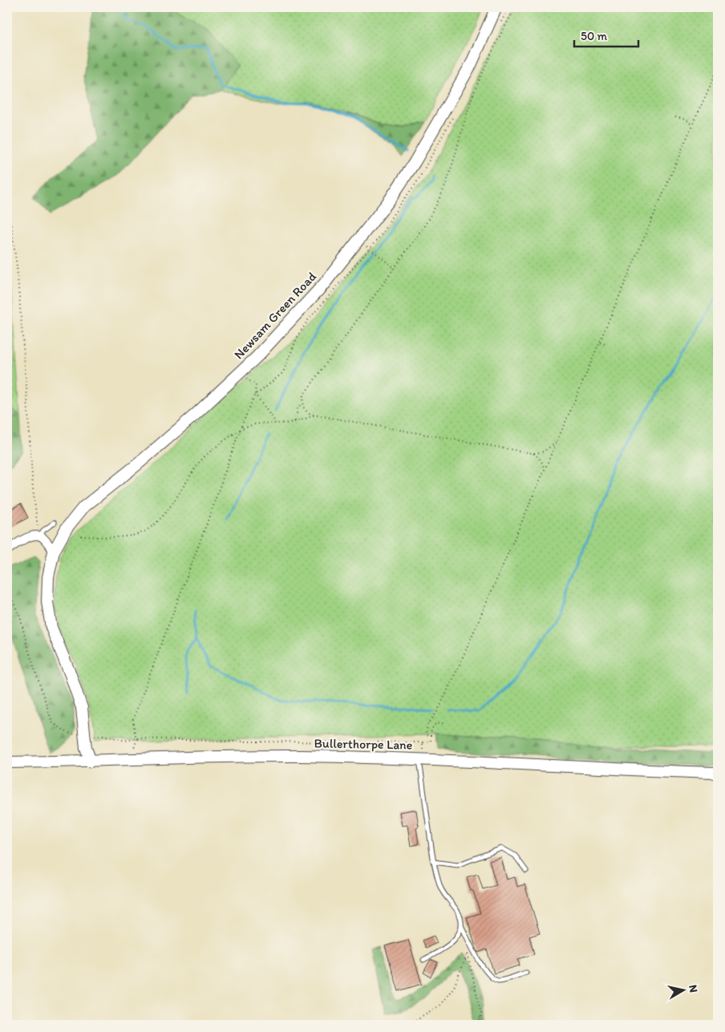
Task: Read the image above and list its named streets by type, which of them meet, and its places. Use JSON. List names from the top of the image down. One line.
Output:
{"streets":{"street":["Newsam Green Road","Bullerthorpe Lane"]},"crossings":[["Newsam Green Road","Bullerthorpe Lane"]],"scale_bar":"50 m","north":"right"}
